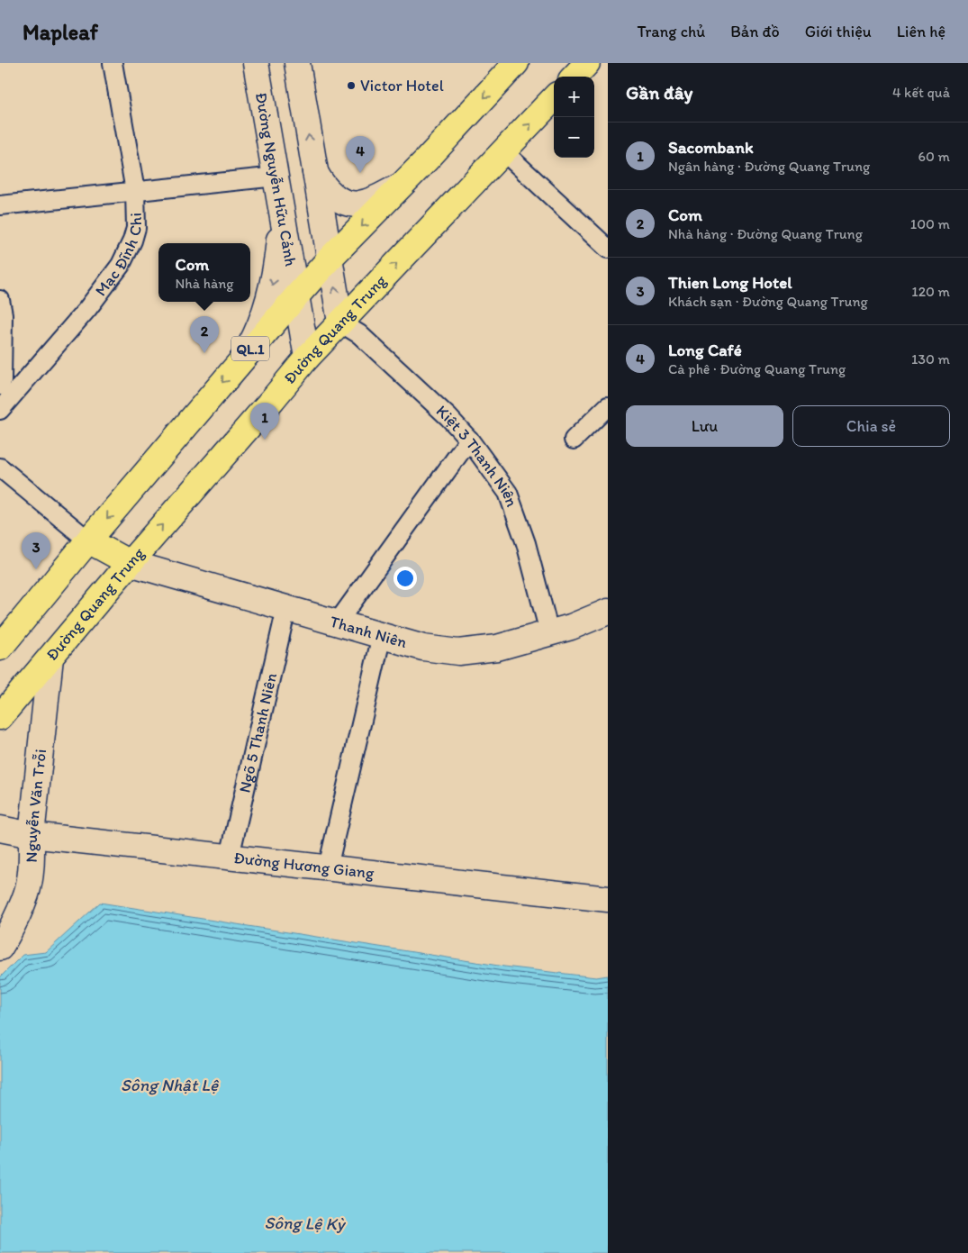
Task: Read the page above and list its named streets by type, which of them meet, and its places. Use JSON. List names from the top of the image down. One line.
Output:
{"streets":{"main road":["Đường Nguyễn Hữu Cảnh","Đường Quang Trung","QL.1","Thanh Niên","Nguyễn Văn Trỗi","Đường Hương Giang"],"street":["Mạc Đĩnh Chi","Kiệt 3 Thanh Niên","Ngõ 5 Thanh Niên"]},"crossings":[["Đường Nguyễn Hữu Cảnh","Đường Quang Trung"],["Đường Nguyễn Hữu Cảnh","QL.1"],["Đường Quang Trung","Kiệt 3 Thanh Niên"],["Đường Quang Trung","Thanh Niên"],["Đường Quang Trung","Nguyễn Văn Trỗi"],["Kiệt 3 Thanh Niên","Thanh Niên"],["Thanh Niên","Ngõ 5 Thanh Niên"],["Ngõ 5 Thanh Niên","Đường Hương Giang"],["Nguyễn Văn Trỗi","Đường Hương Giang"]],"water":["Sông Nhật Lệ","Sông Lệ Kỳ"],"places":["Victor Hotel"],"page":{"header":"Mapleaf","nav":["Trang chủ","Bản đồ","Giới thiệu","Liên hệ"],"heading":["Gần đây","4 kết quả"],"map_buttons":["+","−"],"list":[{"mark":"1","name":"Sacombank","note":"Ngân hàng · Đường Quang Trung","value":"60 m"},{"mark":"2","name":"Com","note":"Nhà hàng · Đường Quang Trung","value":"100 m"},{"mark":"3","name":"Thien Long Hotel","note":"Khách sạn · Đường Quang Trung","value":"120 m"},{"mark":"4","name":"Long Café","note":"Cà phê · Đường Quang Trung","value":"130 m"}],"pins":["4","2","1","3"],"popup":["Com","Nhà hàng"],"buttons":["Lưu","Chia sẻ"]}}
